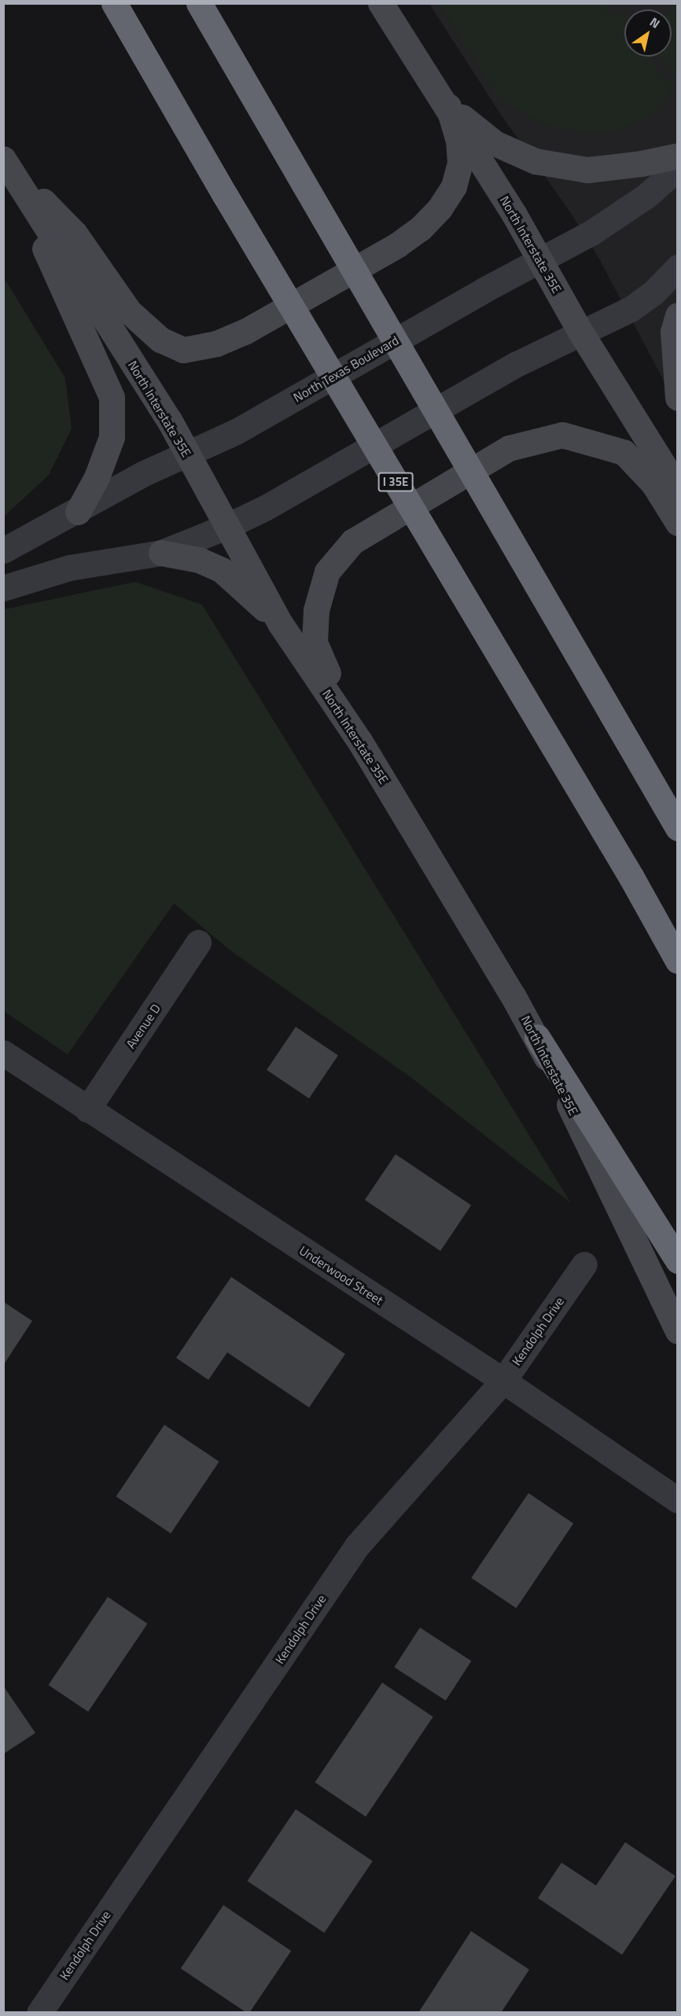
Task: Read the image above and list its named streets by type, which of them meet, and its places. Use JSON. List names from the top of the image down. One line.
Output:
{"streets":{"highway":["I 35E"],"main road":["North Interstate 35E"],"street":["North Texas Boulevard","Avenue D","Underwood Street","Kendolph Drive"]},"crossings":[["North Interstate 35E","North Texas Boulevard"],["Avenue D","Underwood Street"],["Underwood Street","Kendolph Drive"]],"north":"top right"}
